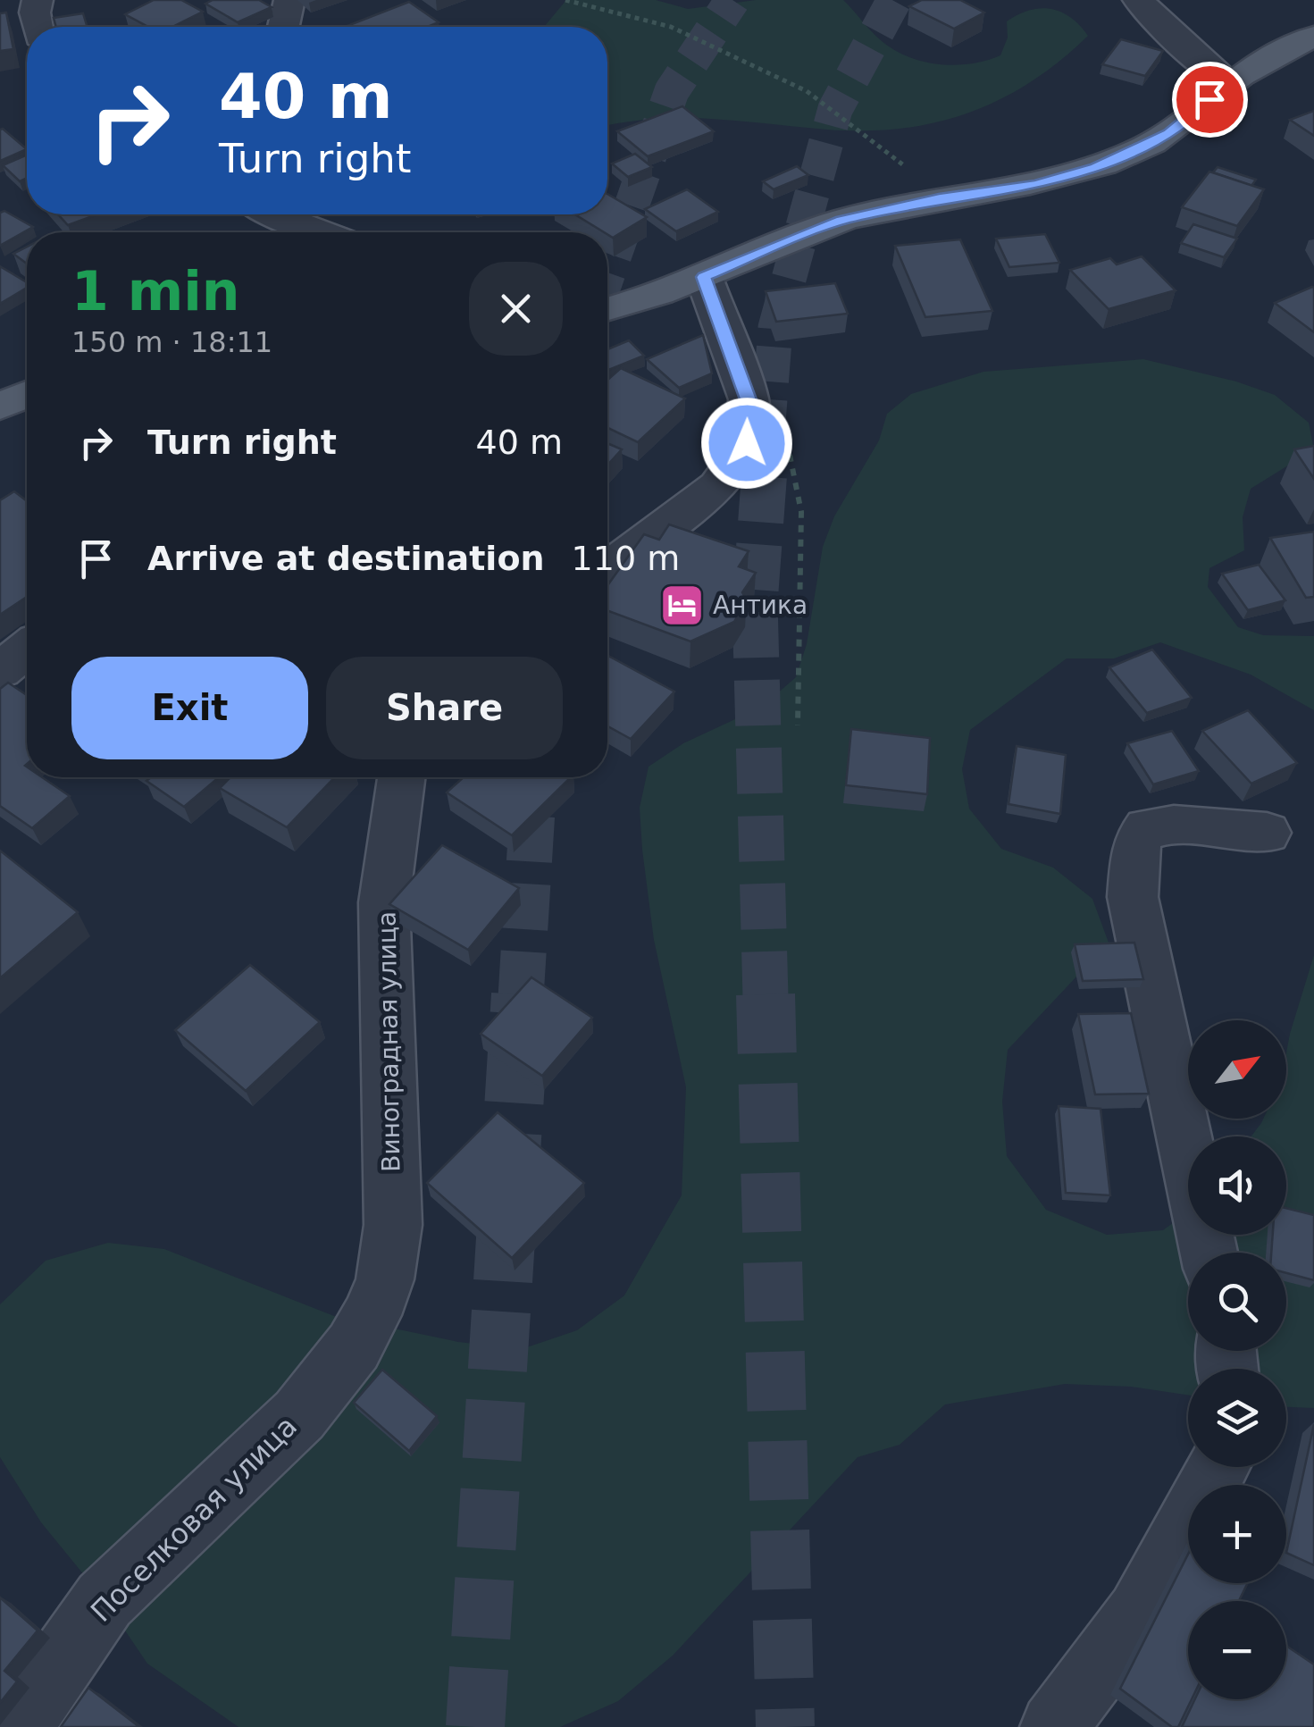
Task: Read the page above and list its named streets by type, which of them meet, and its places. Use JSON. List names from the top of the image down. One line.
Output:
{"streets":{"street":["Виноградная улица","Поселковая улица"]},"crossings":[["Виноградная улица","Поселковая улица"]],"places":{"hotel":["Антика"]},"north":"top right","page":{"turn":["40 m","Turn right"],"heading":["1 min","150 m · 18:11"],"list":[{"name":"Turn right","value":"40 m"},{"name":"Arrive at destination","value":"110 m"}],"buttons":["Exit","Share"],"map_buttons":["+","−"]}}
